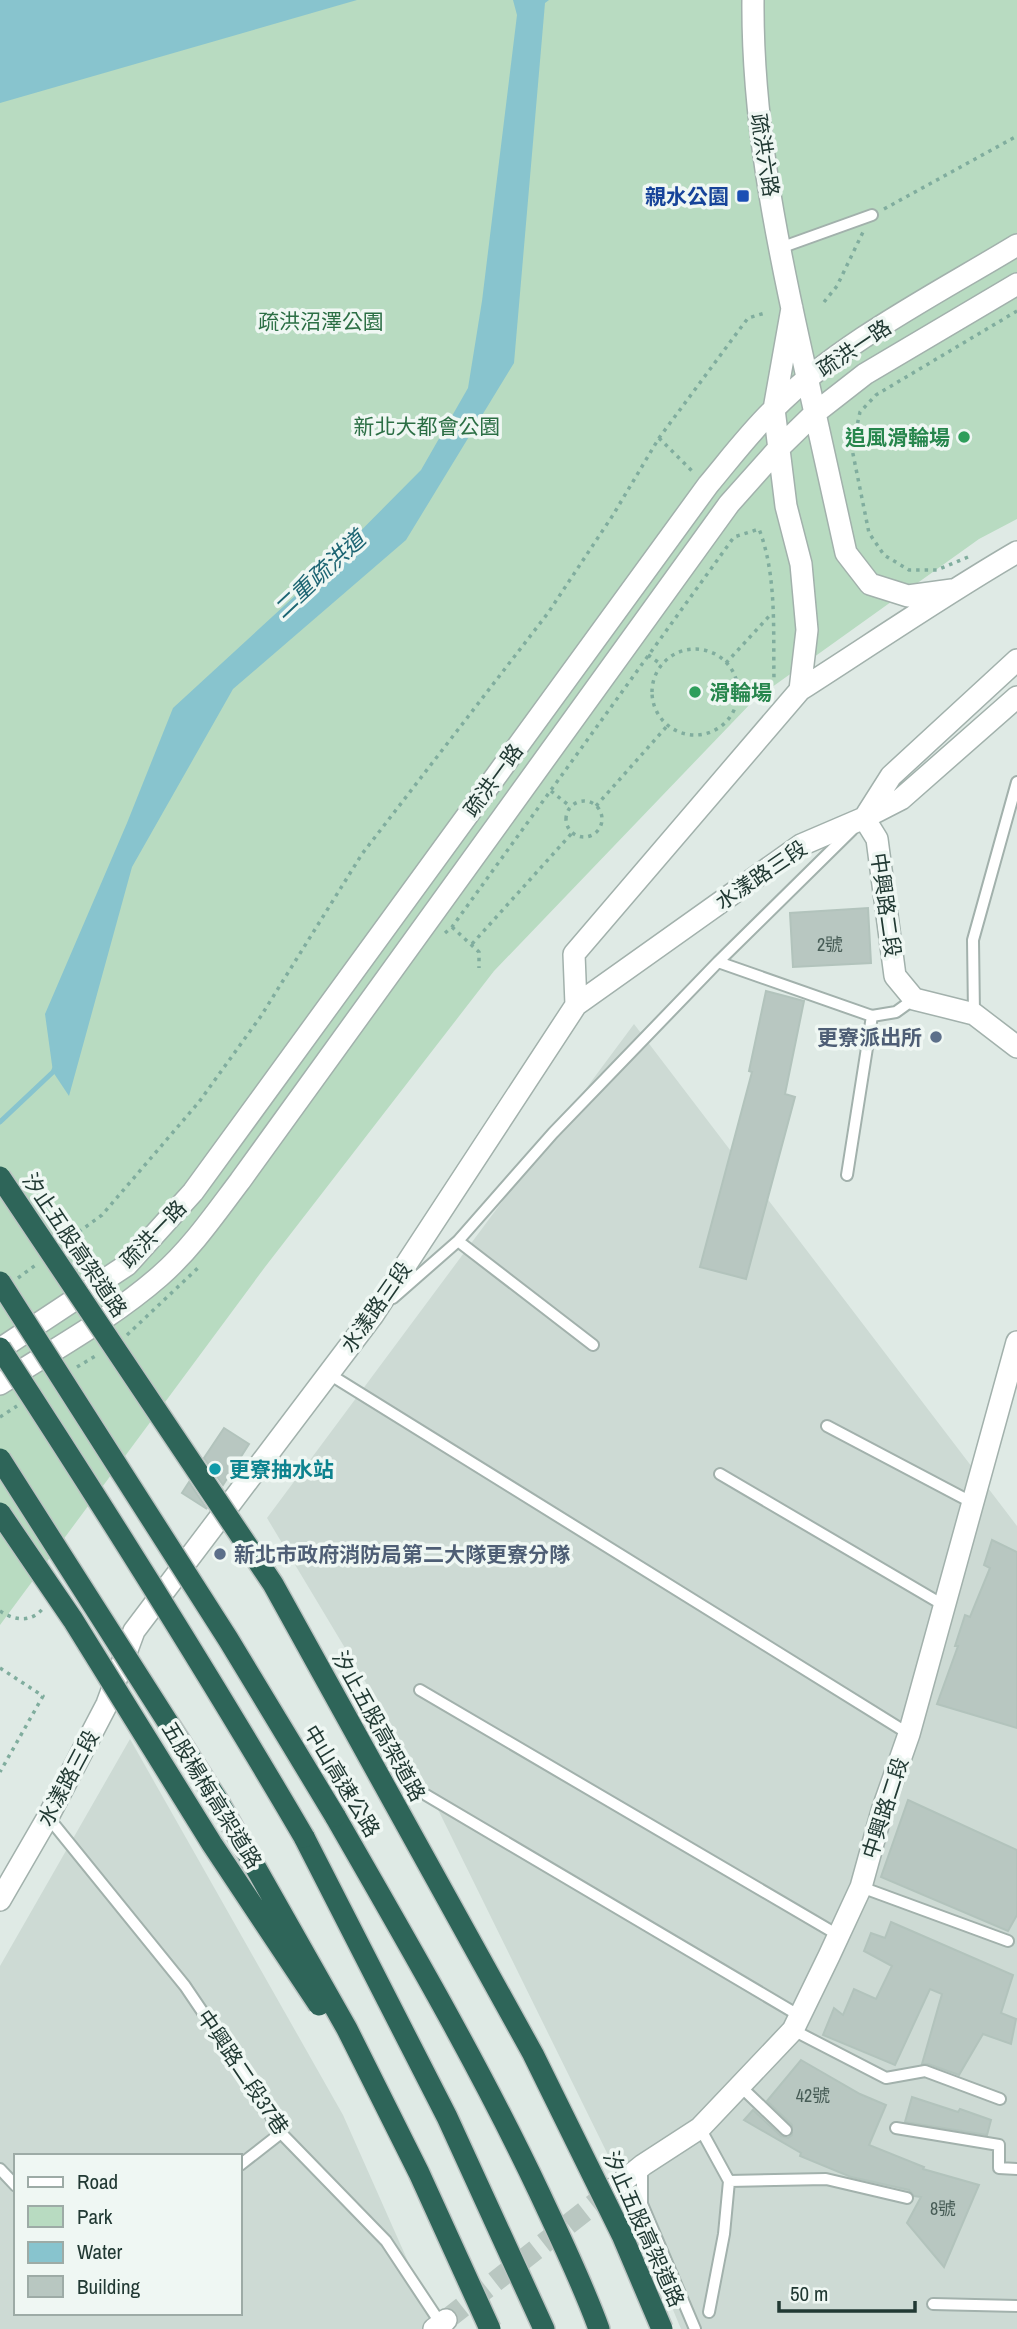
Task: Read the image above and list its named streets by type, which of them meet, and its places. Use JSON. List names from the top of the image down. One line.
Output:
{"streets":{"highway":["汐止五股高架道路","中山高速公路","五股楊梅高架道路"],"street":["疏洪六路","疏洪一路","水漾路三段","中興路二段"],"lane":["中興路二段37巷"]},"crossings":[["疏洪六路","疏洪一路"],["水漾路三段","中興路二段"],["水漾路三段","中興路二段37巷"]],"water":["二重疏洪道"],"parks":["疏洪沼澤公園","新北大都會公園"],"places":{"transit":["親水公園"],"other":["追風滑輪場","滑輪場","更寮派出所","更寮抽水站","新北市政府消防局第二大隊更寮分隊"]},"house_numbers":["2號","42號","8號"],"legend":["Road","Park","Water","Building"],"scale_bar":"50 m"}
